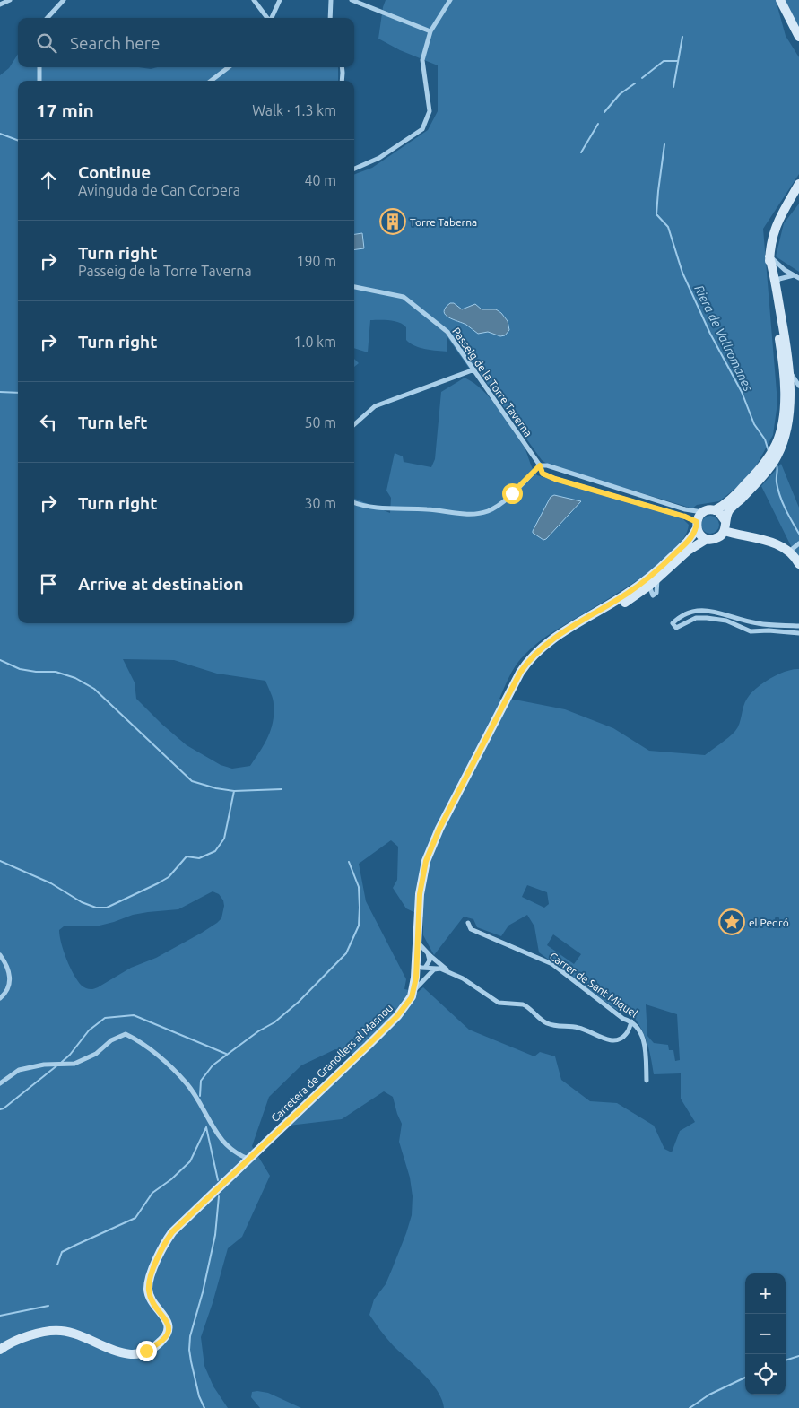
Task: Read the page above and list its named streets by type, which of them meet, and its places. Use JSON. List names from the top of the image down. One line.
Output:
{"streets":{"main road":["Carretera de Granollers al Masnou"],"street":["Passeig de la Torre Taverna","Carrer de Sant Miquel"]},"crossings":[["Passeig de la Torre Taverna","Carretera de Granollers al Masnou"]],"water":["Riera de Vallromanes"],"places":{"building":["Torre Taberna"],"place":["el Pedró"]},"page":{"search":"Search here","heading":["17 min","Walk · 1.3 km"],"list":[["Continue","Avinguda de Can Corbera","40 m"],["Turn right","Passeig de la Torre Taverna","190 m"],["Turn right","1.0 km"],["Turn left","50 m"],["Turn right","30 m"],"Arrive at destination"],"map_buttons":["+","−"]}}
